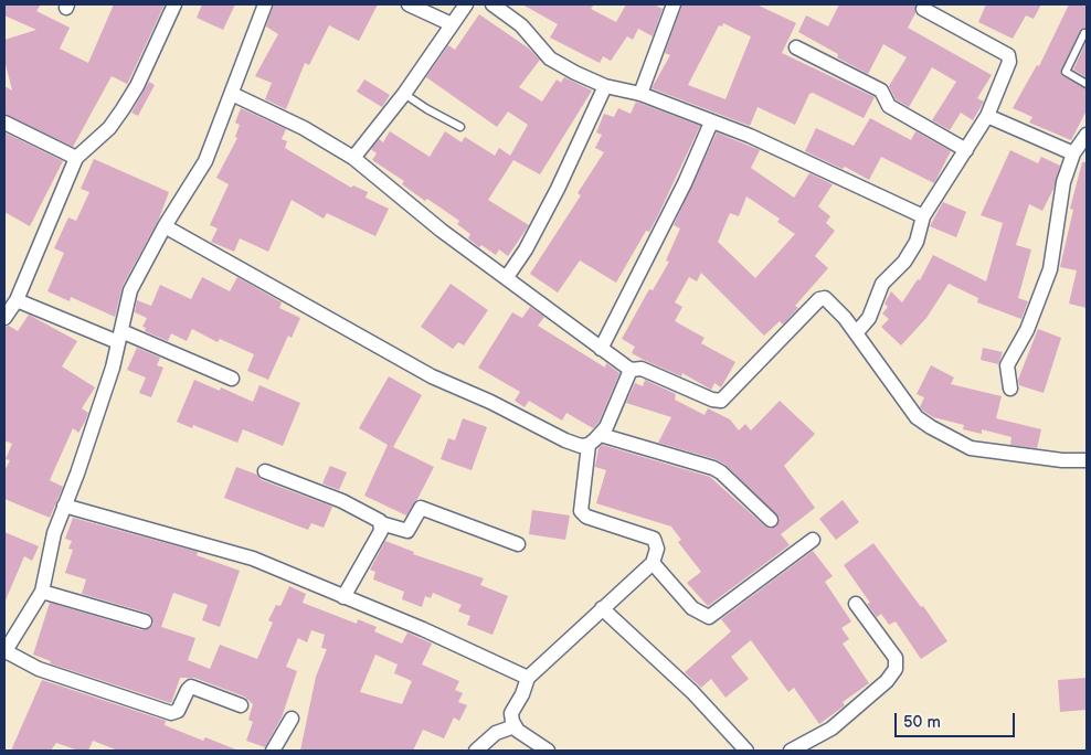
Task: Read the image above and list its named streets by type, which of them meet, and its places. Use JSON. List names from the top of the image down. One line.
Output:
{"scale_bar":"50 m"}
